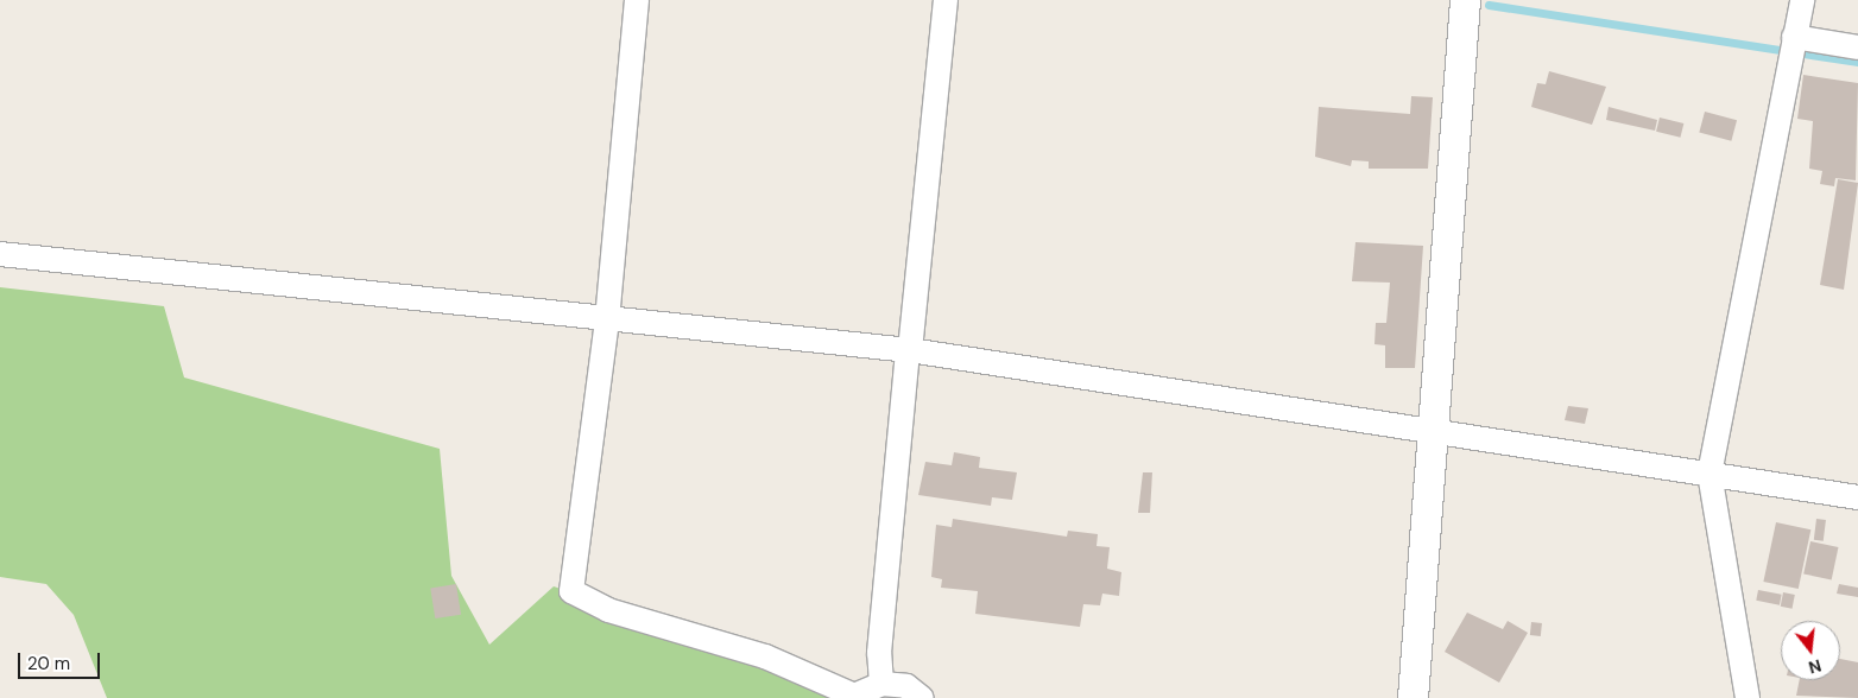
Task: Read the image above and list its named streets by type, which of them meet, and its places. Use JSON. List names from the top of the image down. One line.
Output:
{"scale_bar":"20 m","north":"bottom"}
